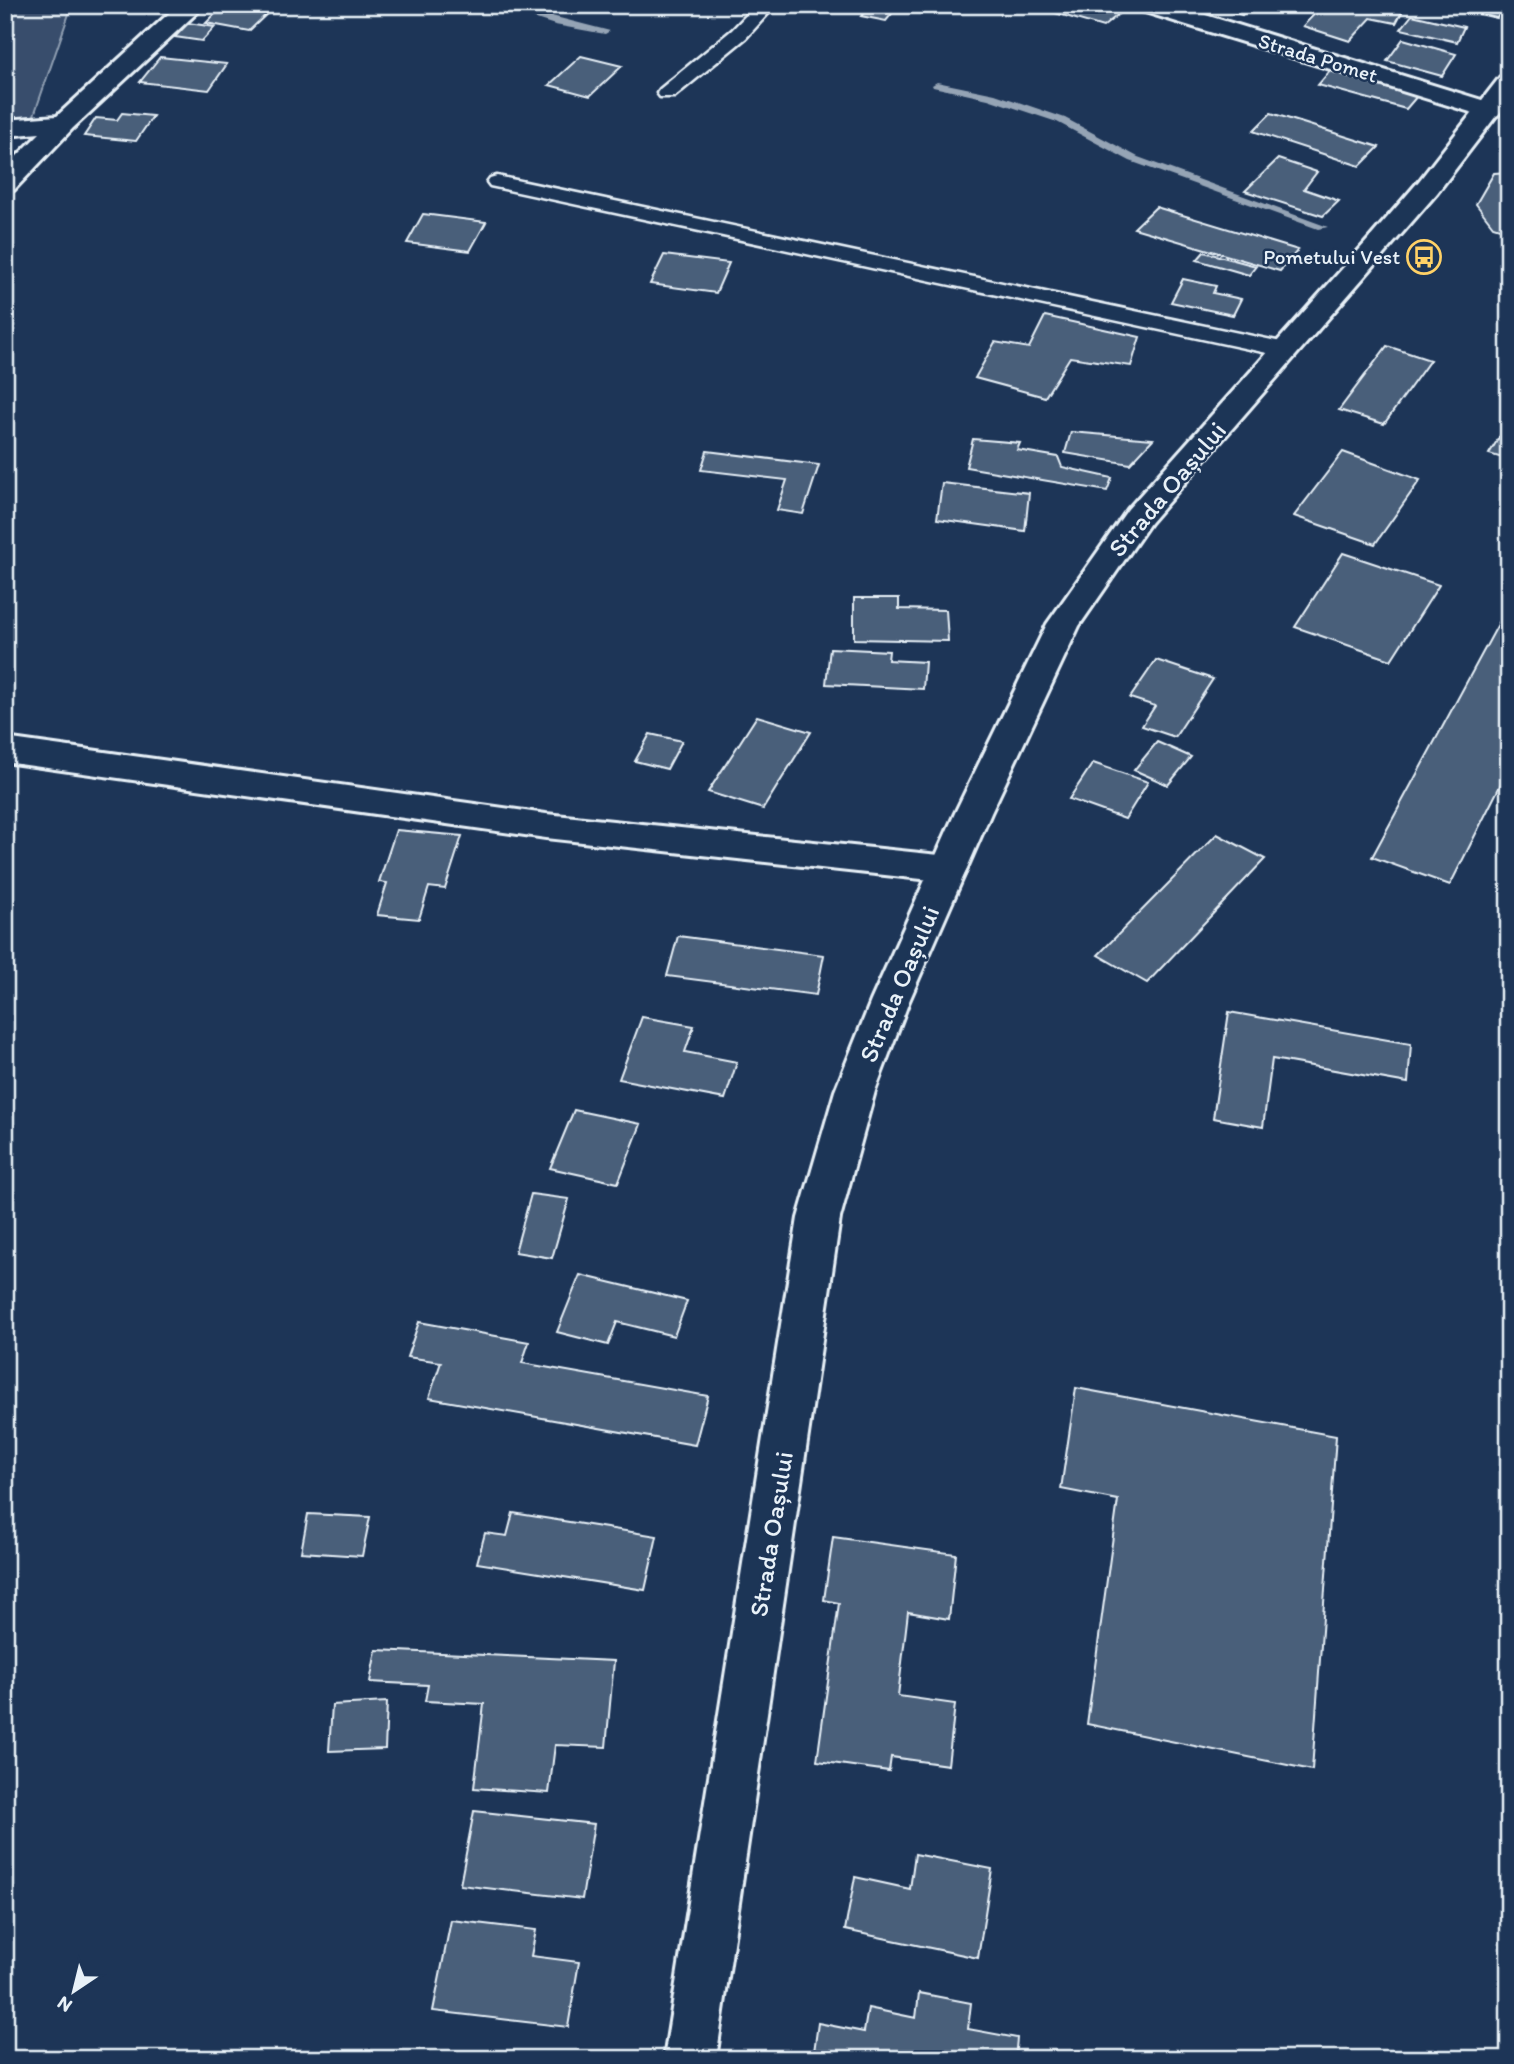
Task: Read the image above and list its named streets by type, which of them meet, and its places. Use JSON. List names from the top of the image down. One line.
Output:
{"streets":{"main road":["Strada Pomet","Strada Oașului"]},"crossings":[["Strada Pomet","Strada Oașului"]],"places":{"bus stop":["Pometului Vest"]},"north":"bottom left"}
